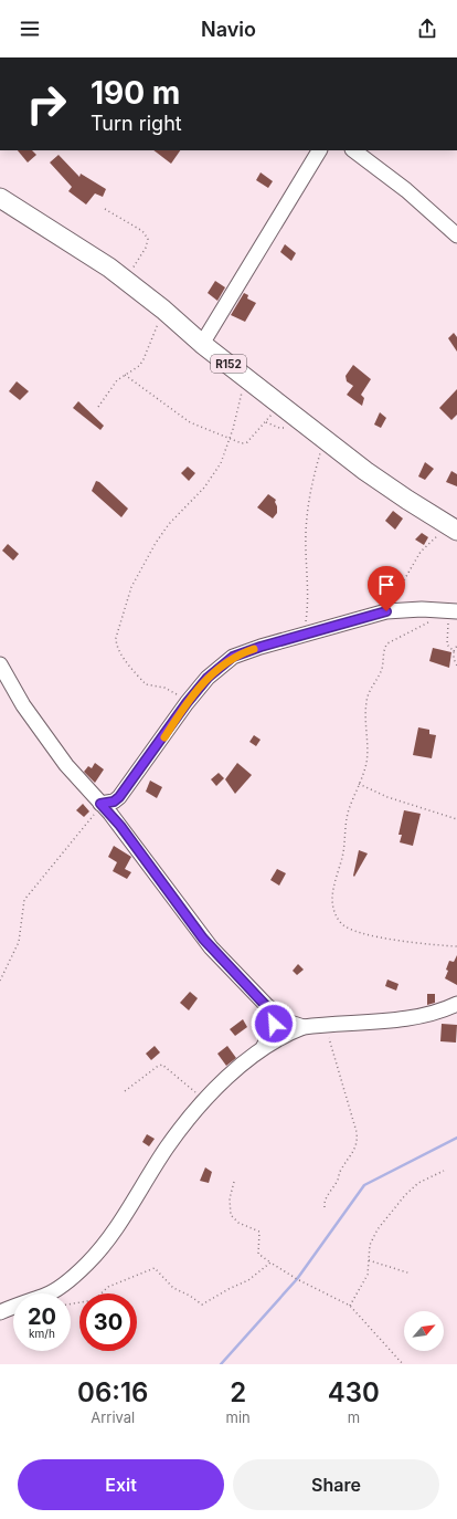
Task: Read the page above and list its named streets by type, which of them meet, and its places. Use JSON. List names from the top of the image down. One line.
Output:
{"streets":{"main road":["R152"]},"north":"top right","page":{"header":"Navio","turn":["190 m","Turn right"],"speed":"20 km/h","limit":"30","eta":["06:16","Arrival","2","min","430","m"],"buttons":["Exit","Share"]}}
